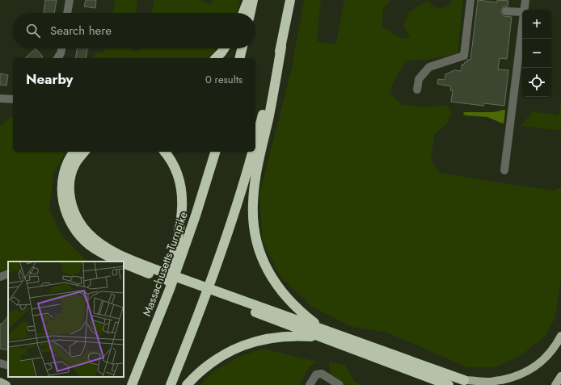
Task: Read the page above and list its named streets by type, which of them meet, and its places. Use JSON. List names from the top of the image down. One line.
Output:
{"streets":{"highway":["Massachusetts Turnpike"]},"page":{"map_buttons":["+","−"],"search":"Search here","heading":["Nearby","0 results"]}}
